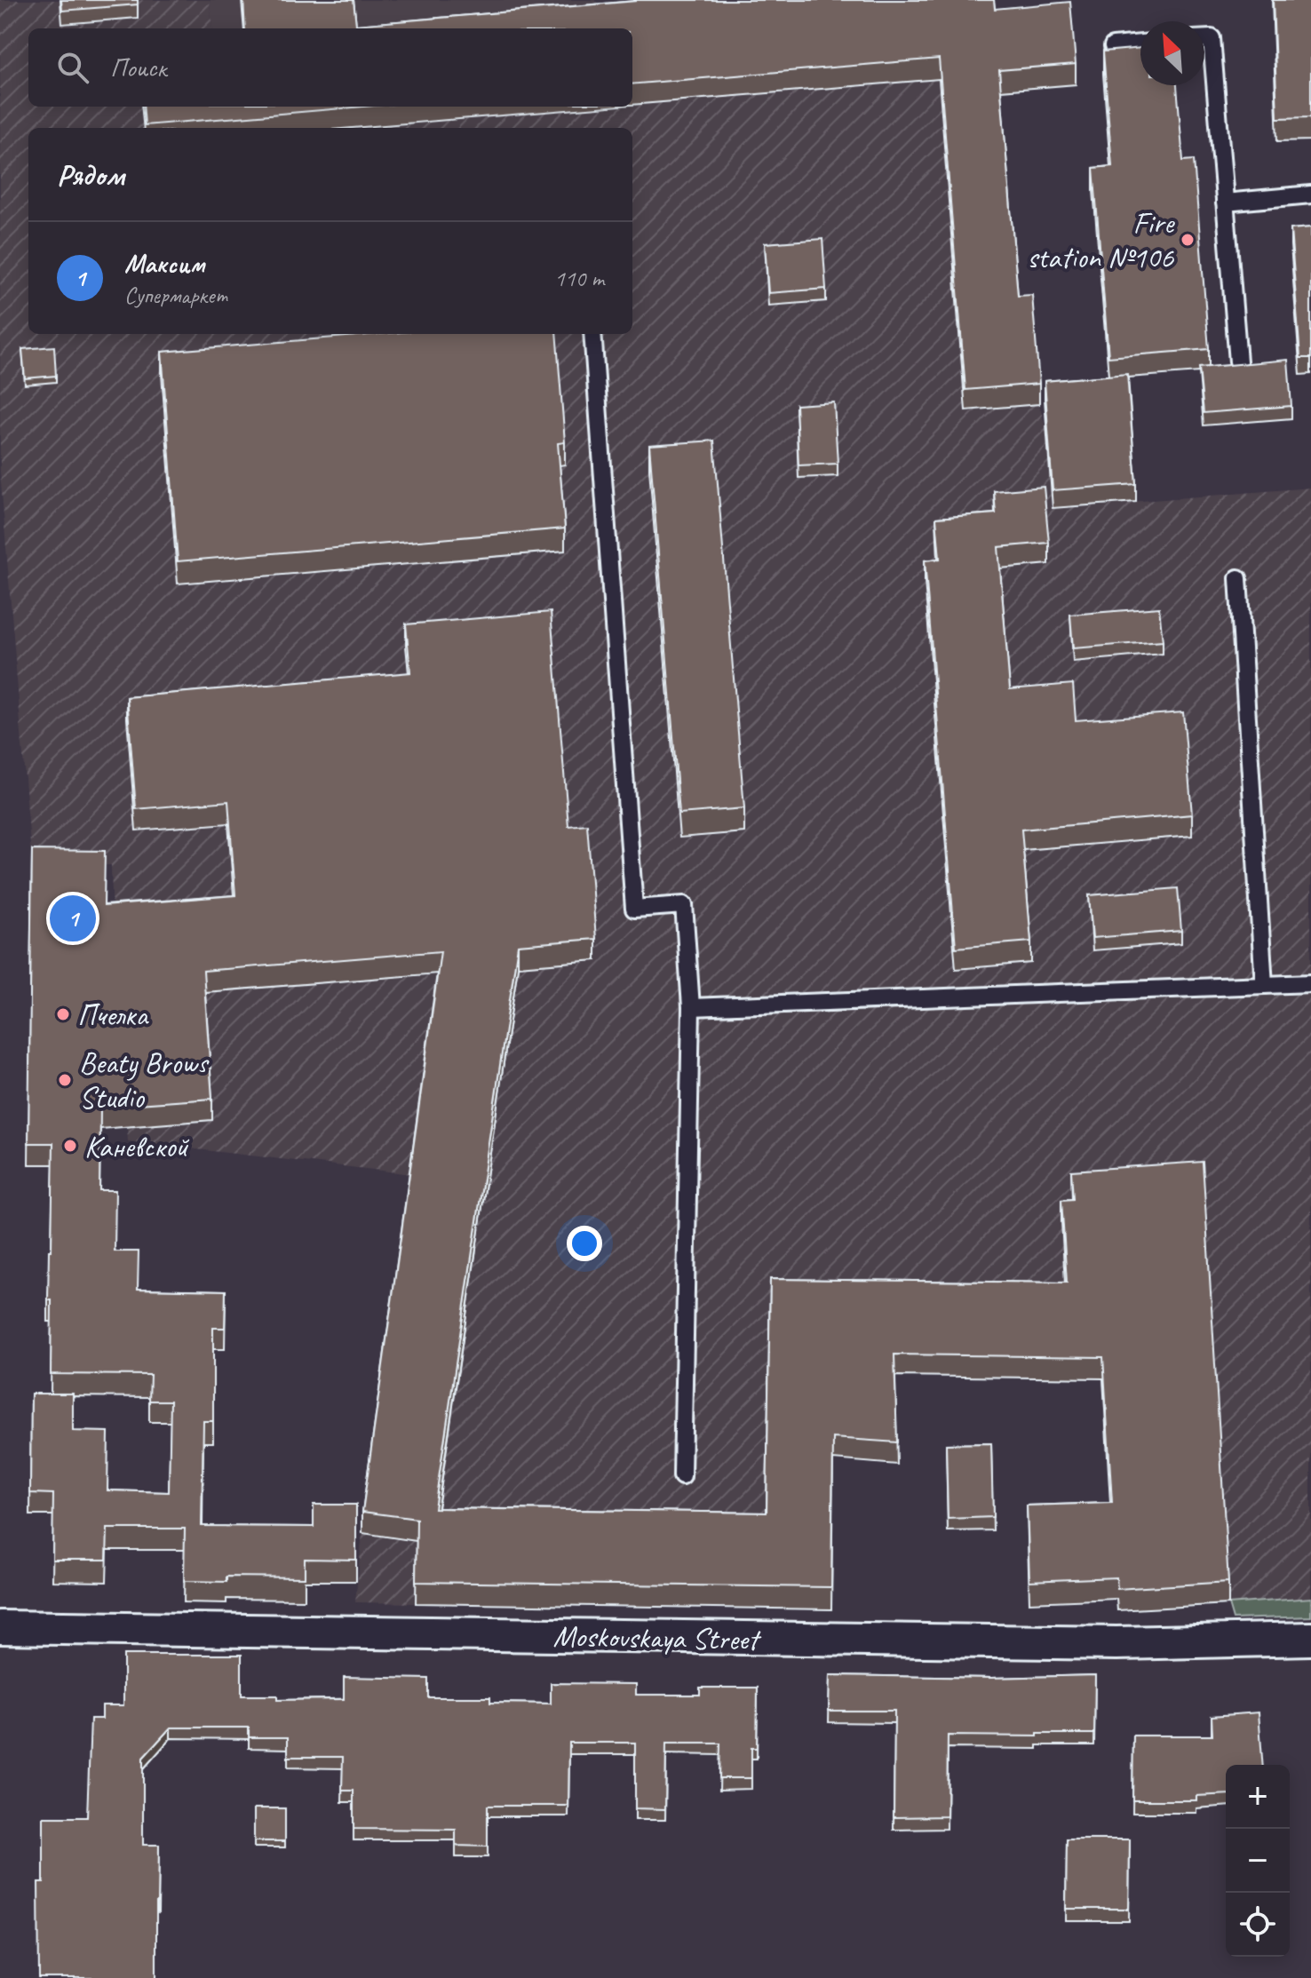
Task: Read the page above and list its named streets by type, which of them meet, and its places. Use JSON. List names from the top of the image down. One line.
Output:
{"streets":{"street":["Moskovskaya Street"]},"places":["Fire station №106","Пчелка","Beaty Brows Studio","Каневской"],"north":"top left","page":{"search":"Поиск","heading":"Рядом","list":[{"mark":"1","name":"Максим","note":"Супермаркет","value":"110 m"}],"pins":"1","map_buttons":["+","−"]}}
